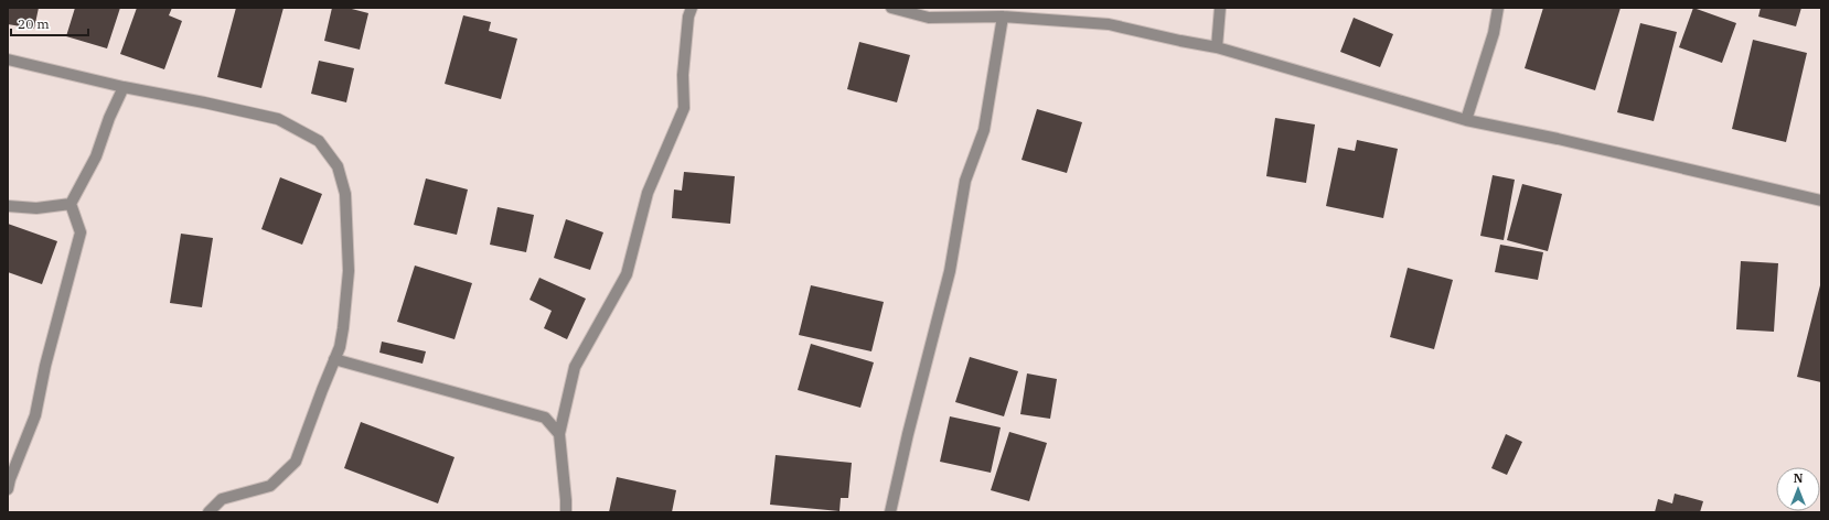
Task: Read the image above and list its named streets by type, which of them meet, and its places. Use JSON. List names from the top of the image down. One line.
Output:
{"scale_bar":"20 m","north":"top"}
